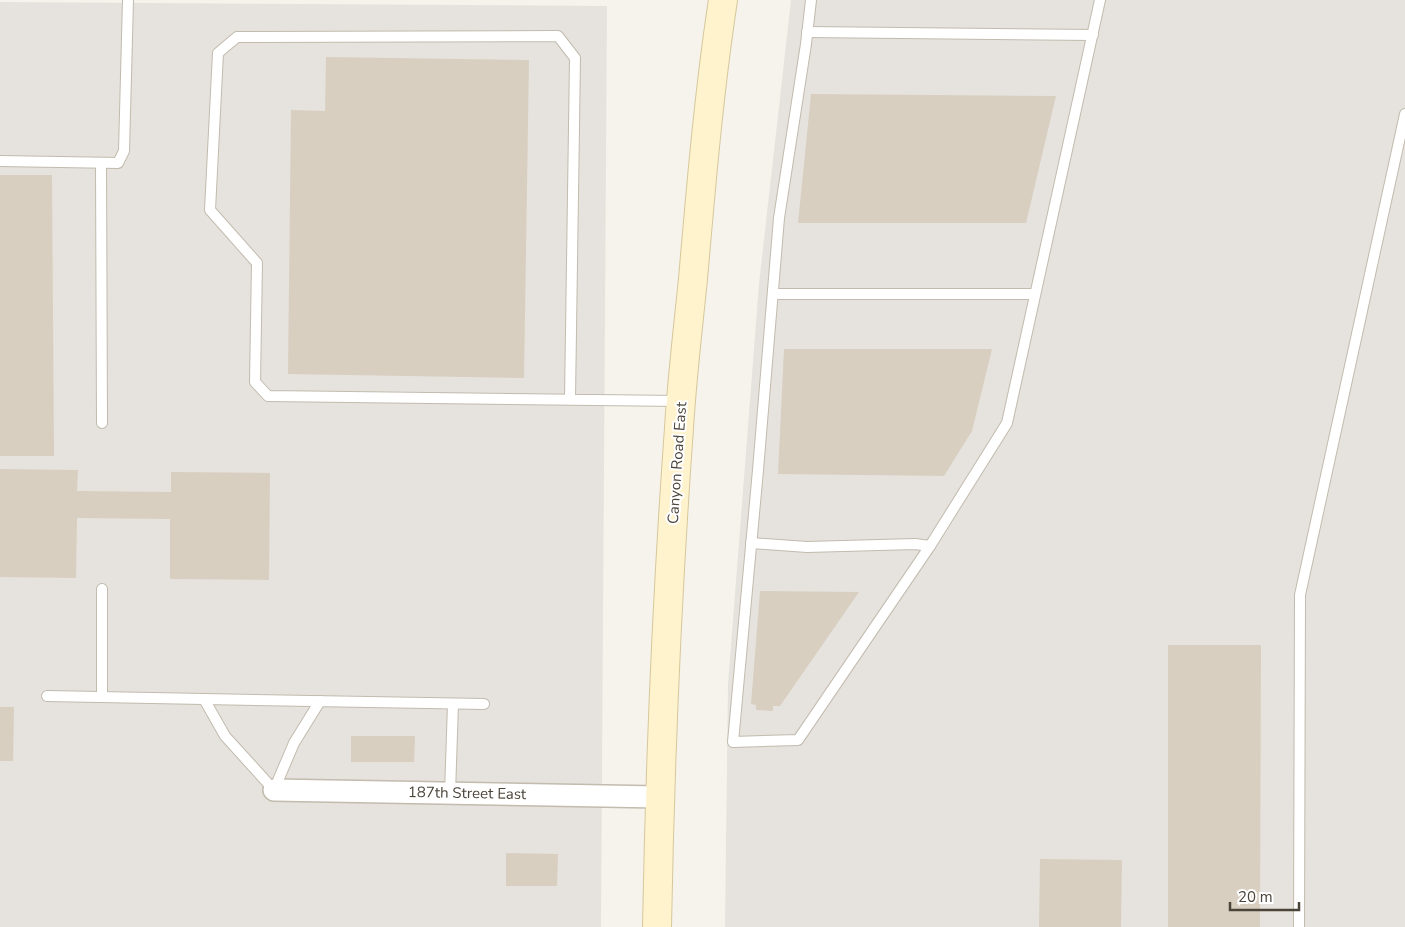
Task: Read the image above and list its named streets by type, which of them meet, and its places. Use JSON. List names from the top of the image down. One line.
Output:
{"streets":{"main road":["Canyon Road East"],"street":["187th Street East"]},"crossings":[["Canyon Road East","187th Street East"]],"scale_bar":"20 m"}
